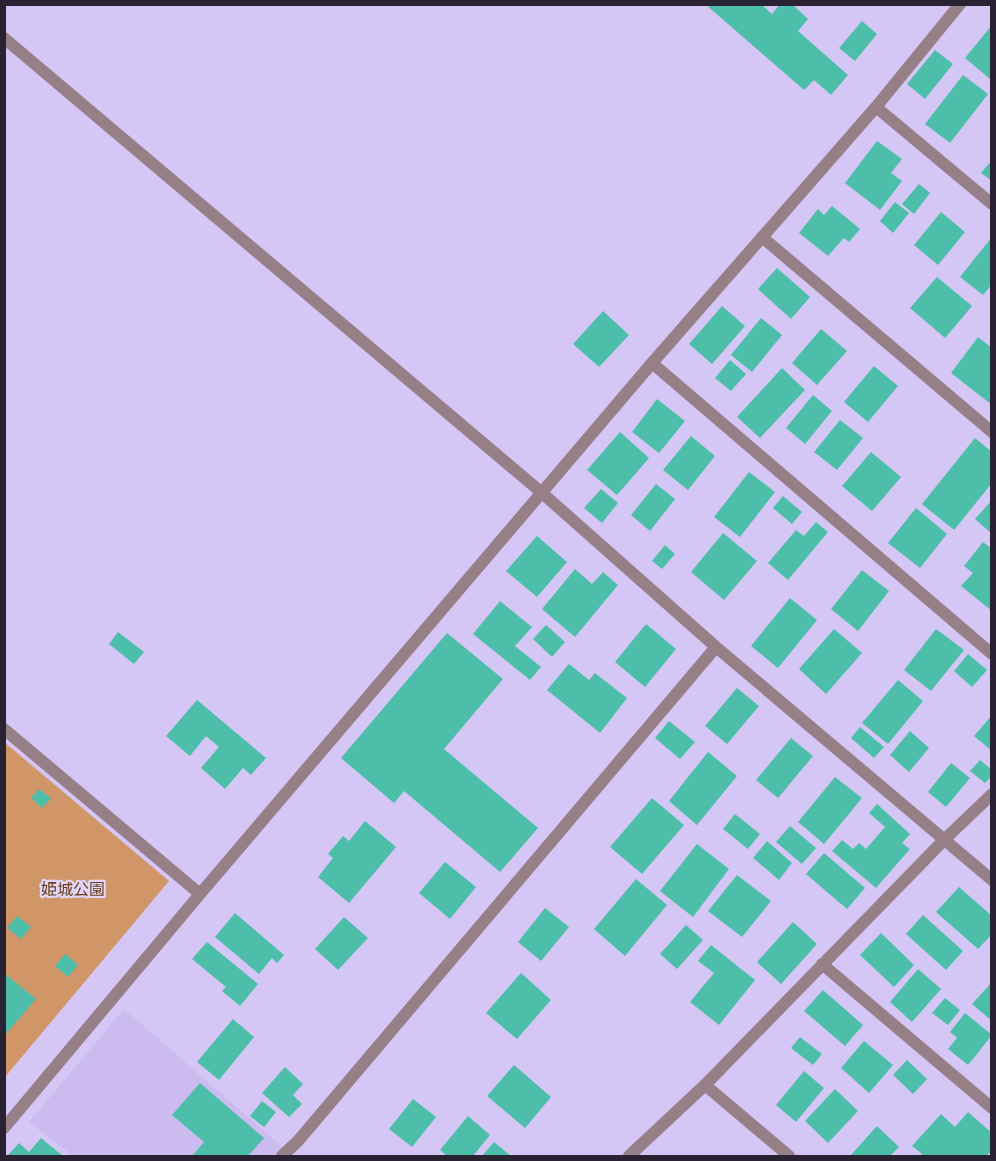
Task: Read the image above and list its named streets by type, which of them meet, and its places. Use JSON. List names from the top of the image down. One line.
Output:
{"parks":["姫城公園"]}
